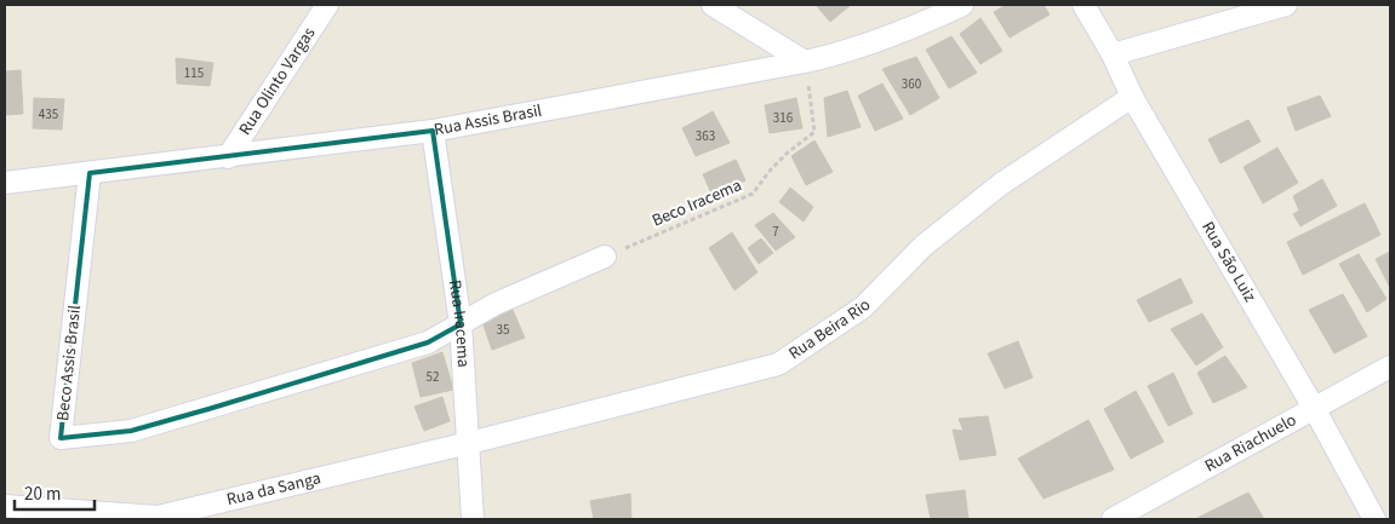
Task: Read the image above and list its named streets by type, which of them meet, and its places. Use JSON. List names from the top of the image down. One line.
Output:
{"streets":{"street":["Rua Olinto Vargas","Rua Assis Brasil","Rua São Luiz","Rua Iracema","Rua Beira Rio","Beco Assis Brasil","Rua Riachuelo","Rua da Sanga"],"path":["Beco Iracema"]},"crossings":[["Rua Olinto Vargas","Rua Assis Brasil"],["Rua Assis Brasil","Beco Iracema"],["Rua Assis Brasil","Rua Iracema"],["Rua Assis Brasil","Beco Assis Brasil"],["Rua São Luiz","Rua Beira Rio"],["Rua São Luiz","Rua Riachuelo"],["Rua Iracema","Rua Beira Rio"],["Rua Iracema","Beco Assis Brasil"],["Rua Iracema","Rua da Sanga"],["Rua Beira Rio","Rua da Sanga"]],"house_numbers":["115","360","435","316","363","7","35","52"],"scale_bar":"20 m"}
